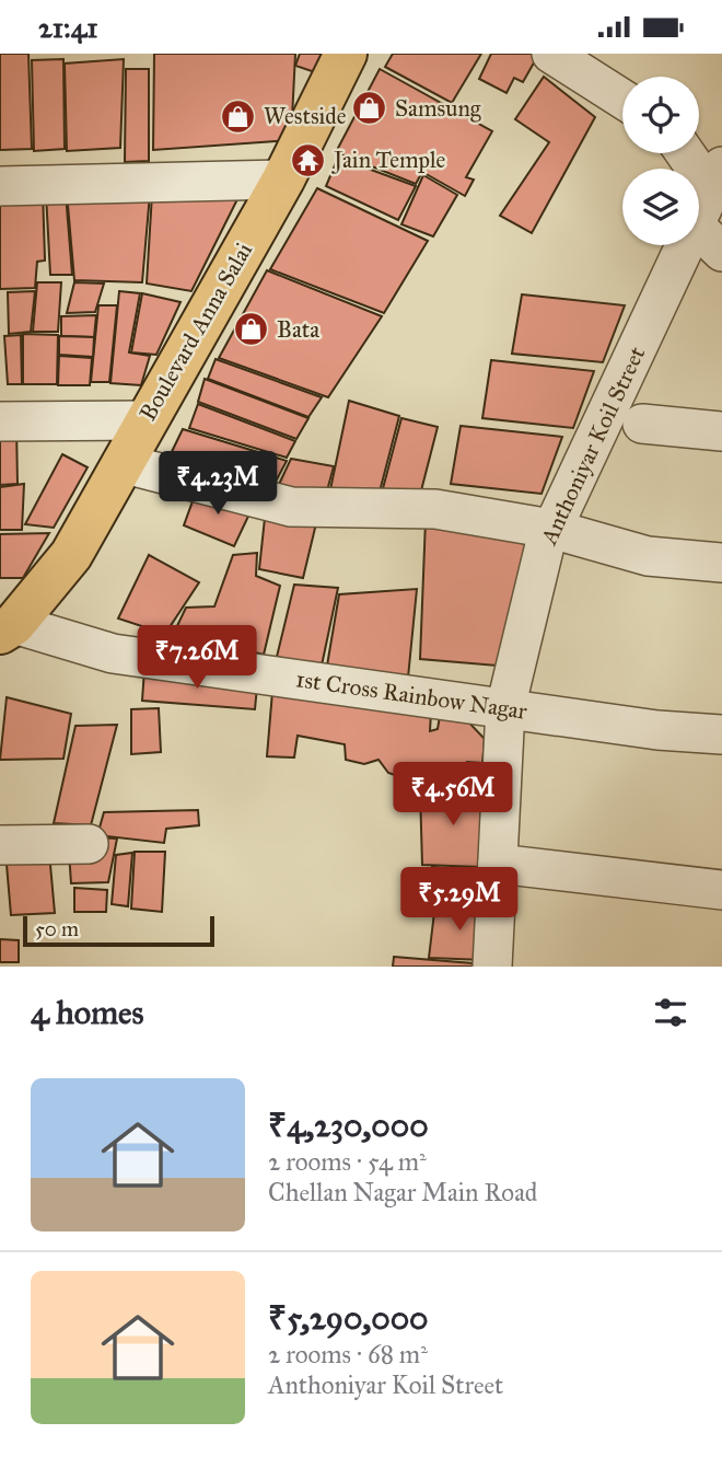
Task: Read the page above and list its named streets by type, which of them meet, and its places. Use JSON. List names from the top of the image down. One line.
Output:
{"streets":{"main road":["Boulevard Anna Salai"],"street":["Anthoniyar Koil Street","1st Cross Rainbow Nagar"]},"crossings":[["Boulevard Anna Salai","1st Cross Rainbow Nagar"],["Anthoniyar Koil Street","1st Cross Rainbow Nagar"]],"places":{"shop":["Samsung","Westside","Bata"],"temple":["Jain Temple"]},"scale_bar":"50 m","page":{"status":"21:41","price":["₹4.23M","₹7.26M","₹4.56M","₹5.29M"],"scale":"50 m","heading":"4 homes","list":[{"name":"₹4,230,000","note":"2 rooms · 54 m² · Chellan Nagar Main Road"},{"name":"₹5,290,000","note":"2 rooms · 68 m² · Anthoniyar Koil Street"}]}}
